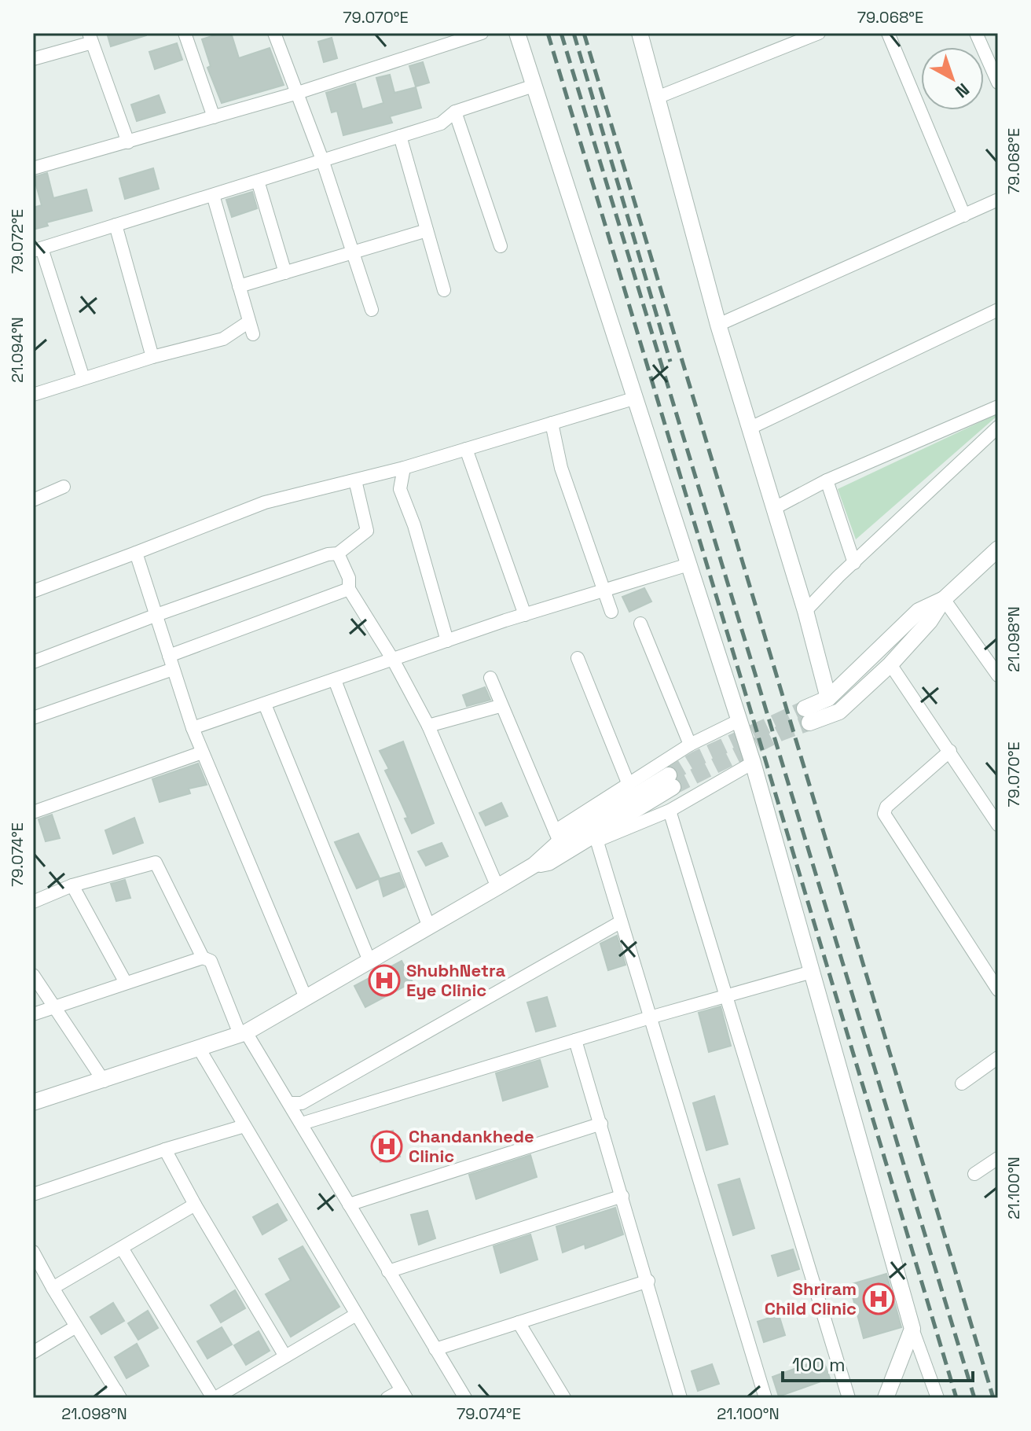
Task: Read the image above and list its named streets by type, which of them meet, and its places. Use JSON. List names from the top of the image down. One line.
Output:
{"places":{"hospital":["ShubhNetra Eye Clinic","Chandankhede Clinic","Shriram Child Clinic"]},"scale_bar":"100 m","north":"bottom right","coordinates":["79.070°E","79.068°E","79.072°E","21.094°N","21.098°N","79.074°E","21.100°N"]}
